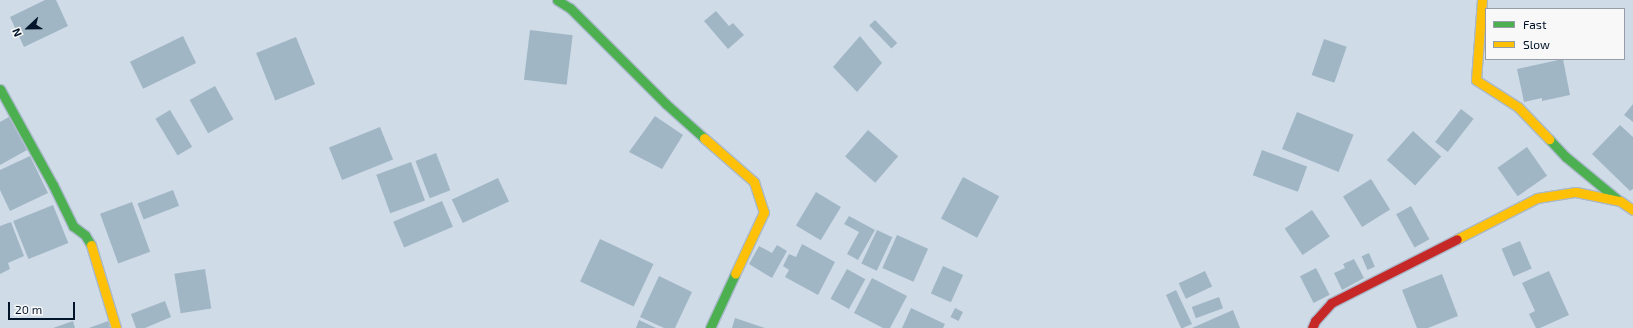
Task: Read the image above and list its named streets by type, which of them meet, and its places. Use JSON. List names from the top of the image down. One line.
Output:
{"legend":["Fast","Slow"],"scale_bar":"20 m","north":"left"}
